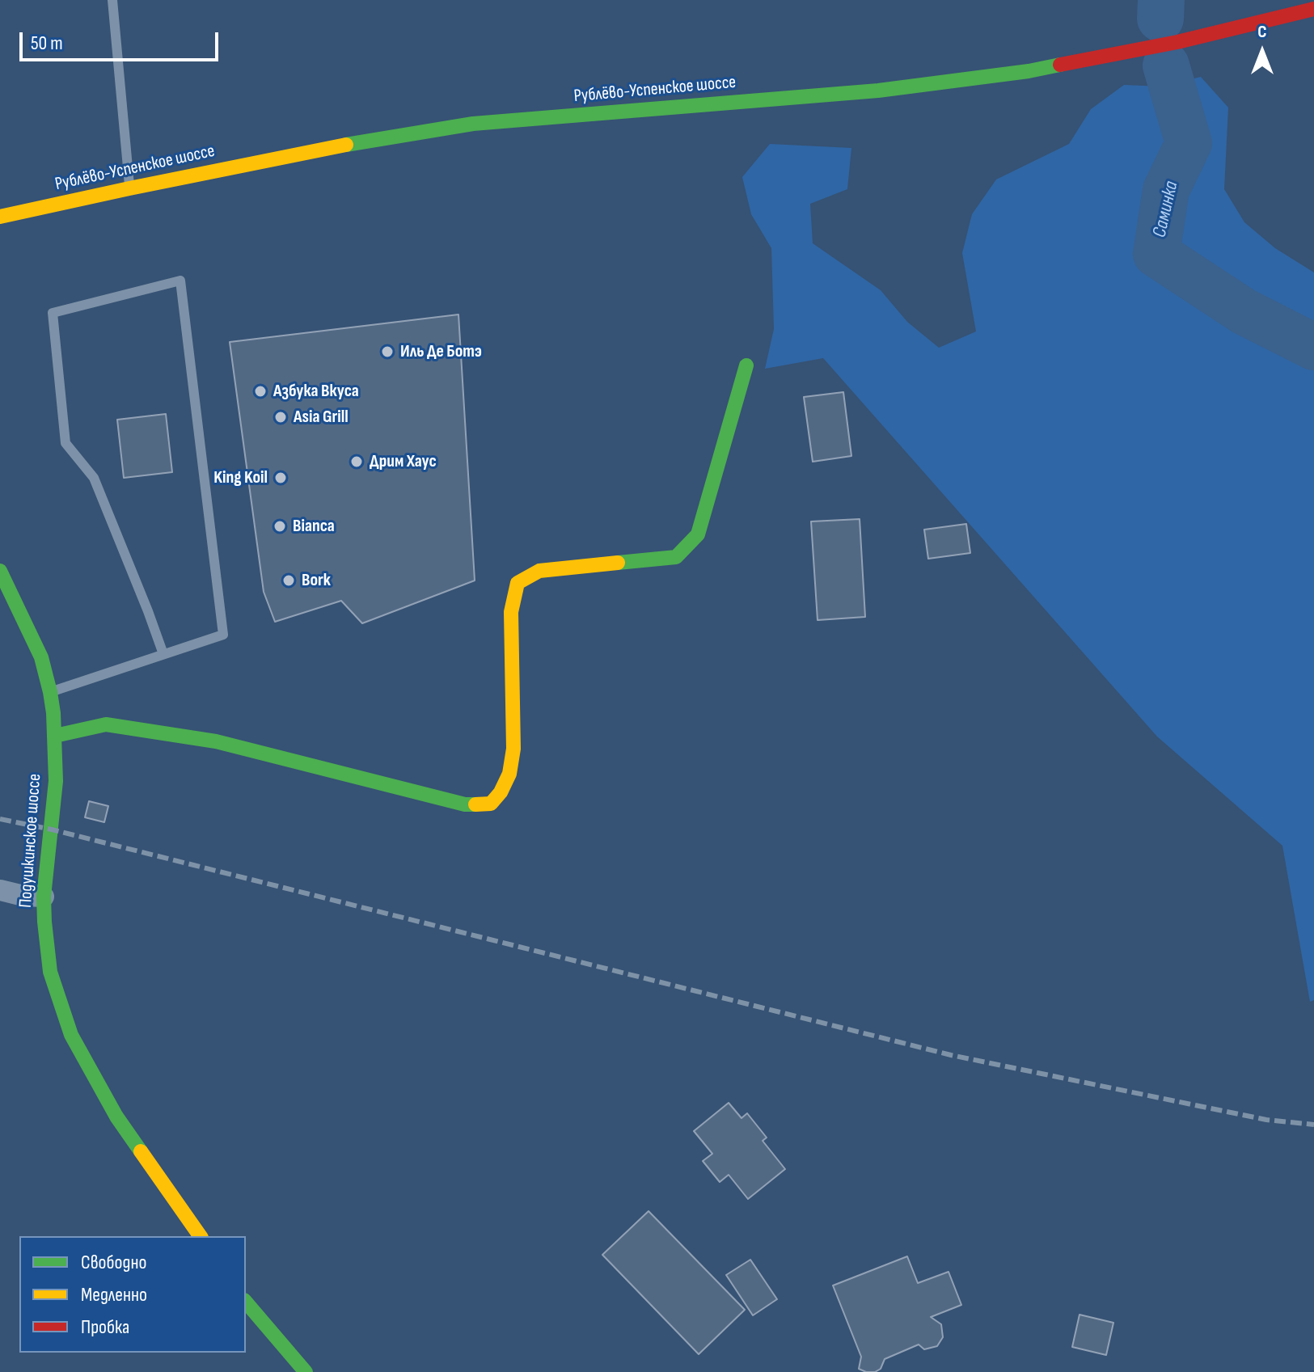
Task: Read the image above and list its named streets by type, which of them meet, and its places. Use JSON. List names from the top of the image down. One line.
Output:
{"streets":{"main road":["Рублёво-Успенское шоссе","Подушкинское шоссе"]},"water":["Саминка"],"places":["Иль Де Ботэ","Азбука Вкуса","Asia Grill","Дрим Хаус","King Koil","Bianca","Bork"],"legend":["Свободно","Медленно","Пробка"],"scale_bar":"50 m","north":"top"}
